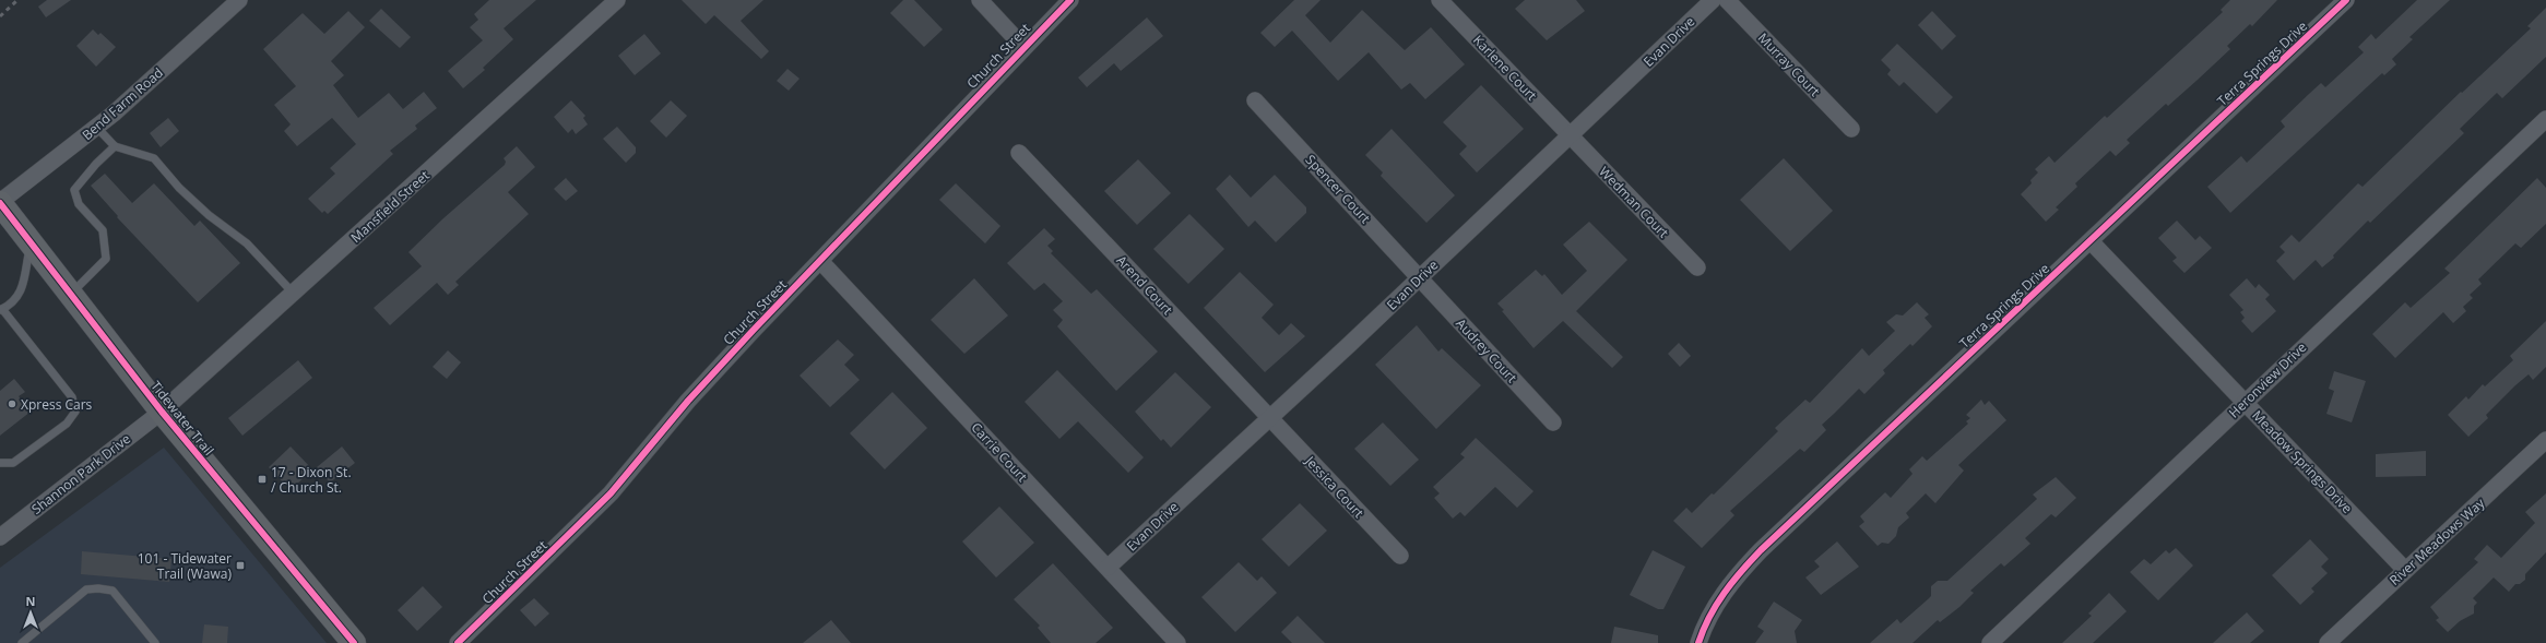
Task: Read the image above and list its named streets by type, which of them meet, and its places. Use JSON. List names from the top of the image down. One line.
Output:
{"streets":{"main road":["Tidewater Trail"],"street":["Evan Drive","Church Street","Terra Springs Drive","Murray Court","Karlene Court","Bend Farm Road","Spencer Court","Wedman Court","Mansfield Street","Arend Court","Audrey Court","Heronview Drive","Carrie Court","Meadow Springs Drive","Shannon Park Drive","Jessica Court","River Meadows Way"]},"crossings":[["Evan Drive","Karlene Court"],["Evan Drive","Spencer Court"],["Evan Drive","Wedman Court"],["Evan Drive","Arend Court"],["Evan Drive","Audrey Court"],["Evan Drive","Carrie Court"],["Evan Drive","Jessica Court"],["Church Street","Carrie Court"],["Terra Springs Drive","Meadow Springs Drive"],["Karlene Court","Wedman Court"],["Bend Farm Road","Tidewater Trail"],["Spencer Court","Audrey Court"],["Mansfield Street","Tidewater Trail"],["Mansfield Street","Shannon Park Drive"],["Arend Court","Jessica Court"],["Heronview Drive","Meadow Springs Drive"],["Tidewater Trail","Shannon Park Drive"],["Meadow Springs Drive","River Meadows Way"]],"places":{"other":["Xpress Cars"],"transit":["17 - Dixon St. / Church St.","101 - Tidewater Trail (Wawa)"]},"north":"top"}
